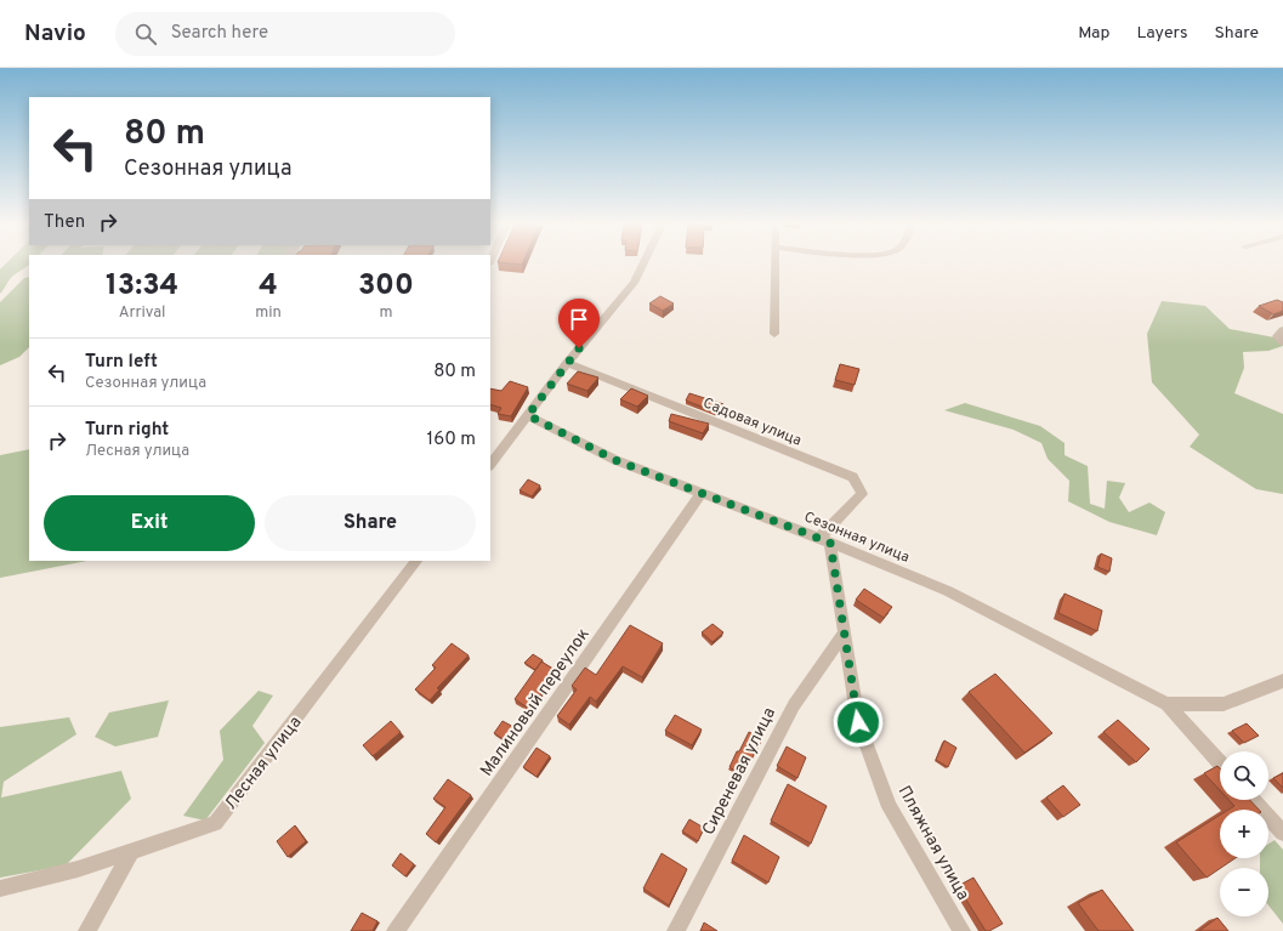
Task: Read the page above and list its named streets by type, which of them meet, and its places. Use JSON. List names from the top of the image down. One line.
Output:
{"streets":{"street":["Садовая улица","Сезонная улица","Малиновый переулок","Лесная улица","Сиреневая улица","Пляжная улица"]},"crossings":[["Садовая улица","Сезонная улица"],["Садовая улица","Пляжная улица"],["Сезонная улица","Малиновый переулок"],["Сезонная улица","Пляжная улица"],["Сиреневая улица","Пляжная улица"]],"page":{"header":"Navio","search":"Search here","nav":["Map","Layers","Share"],"turn":["80 m","Сезонная улица"],"then":"Then","eta":["13:34","Arrival","4","min","300","m"],"list":[{"name":"Turn left","note":"Сезонная улица","value":"80 m"},{"name":"Turn right","note":"Лесная улица","value":"160 m"}],"buttons":["Exit","Share"],"map_buttons":["+","−"]}}
